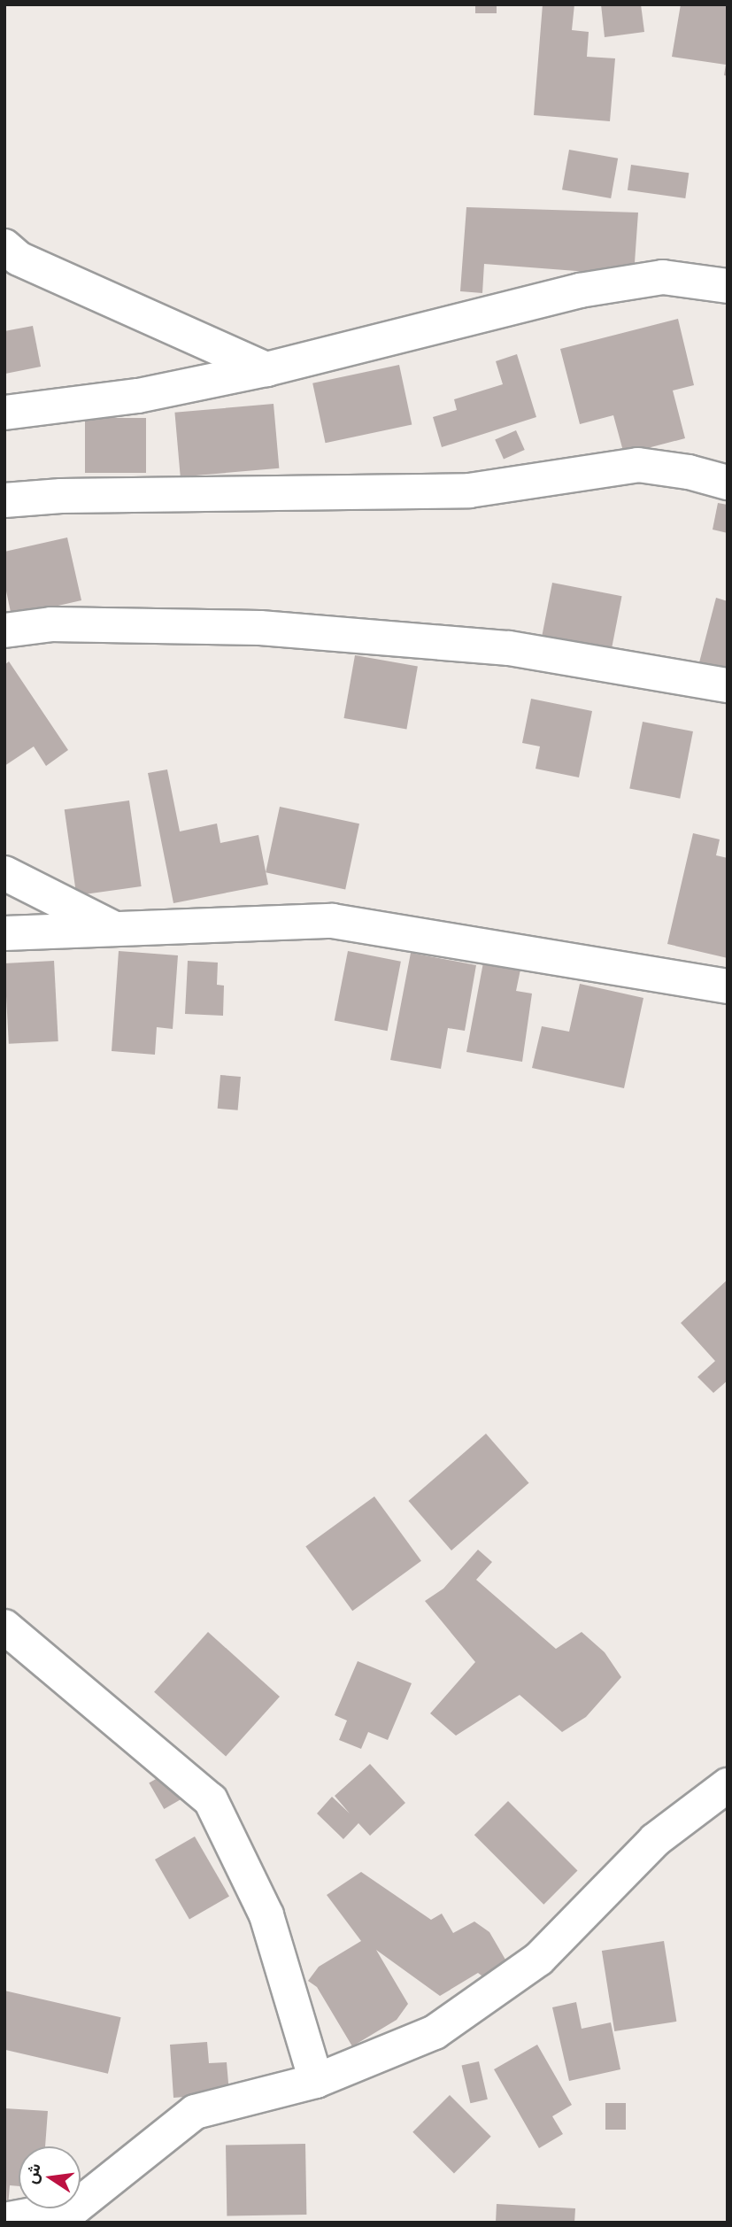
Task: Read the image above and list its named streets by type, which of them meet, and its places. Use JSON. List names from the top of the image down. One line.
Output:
{"north":"left"}
